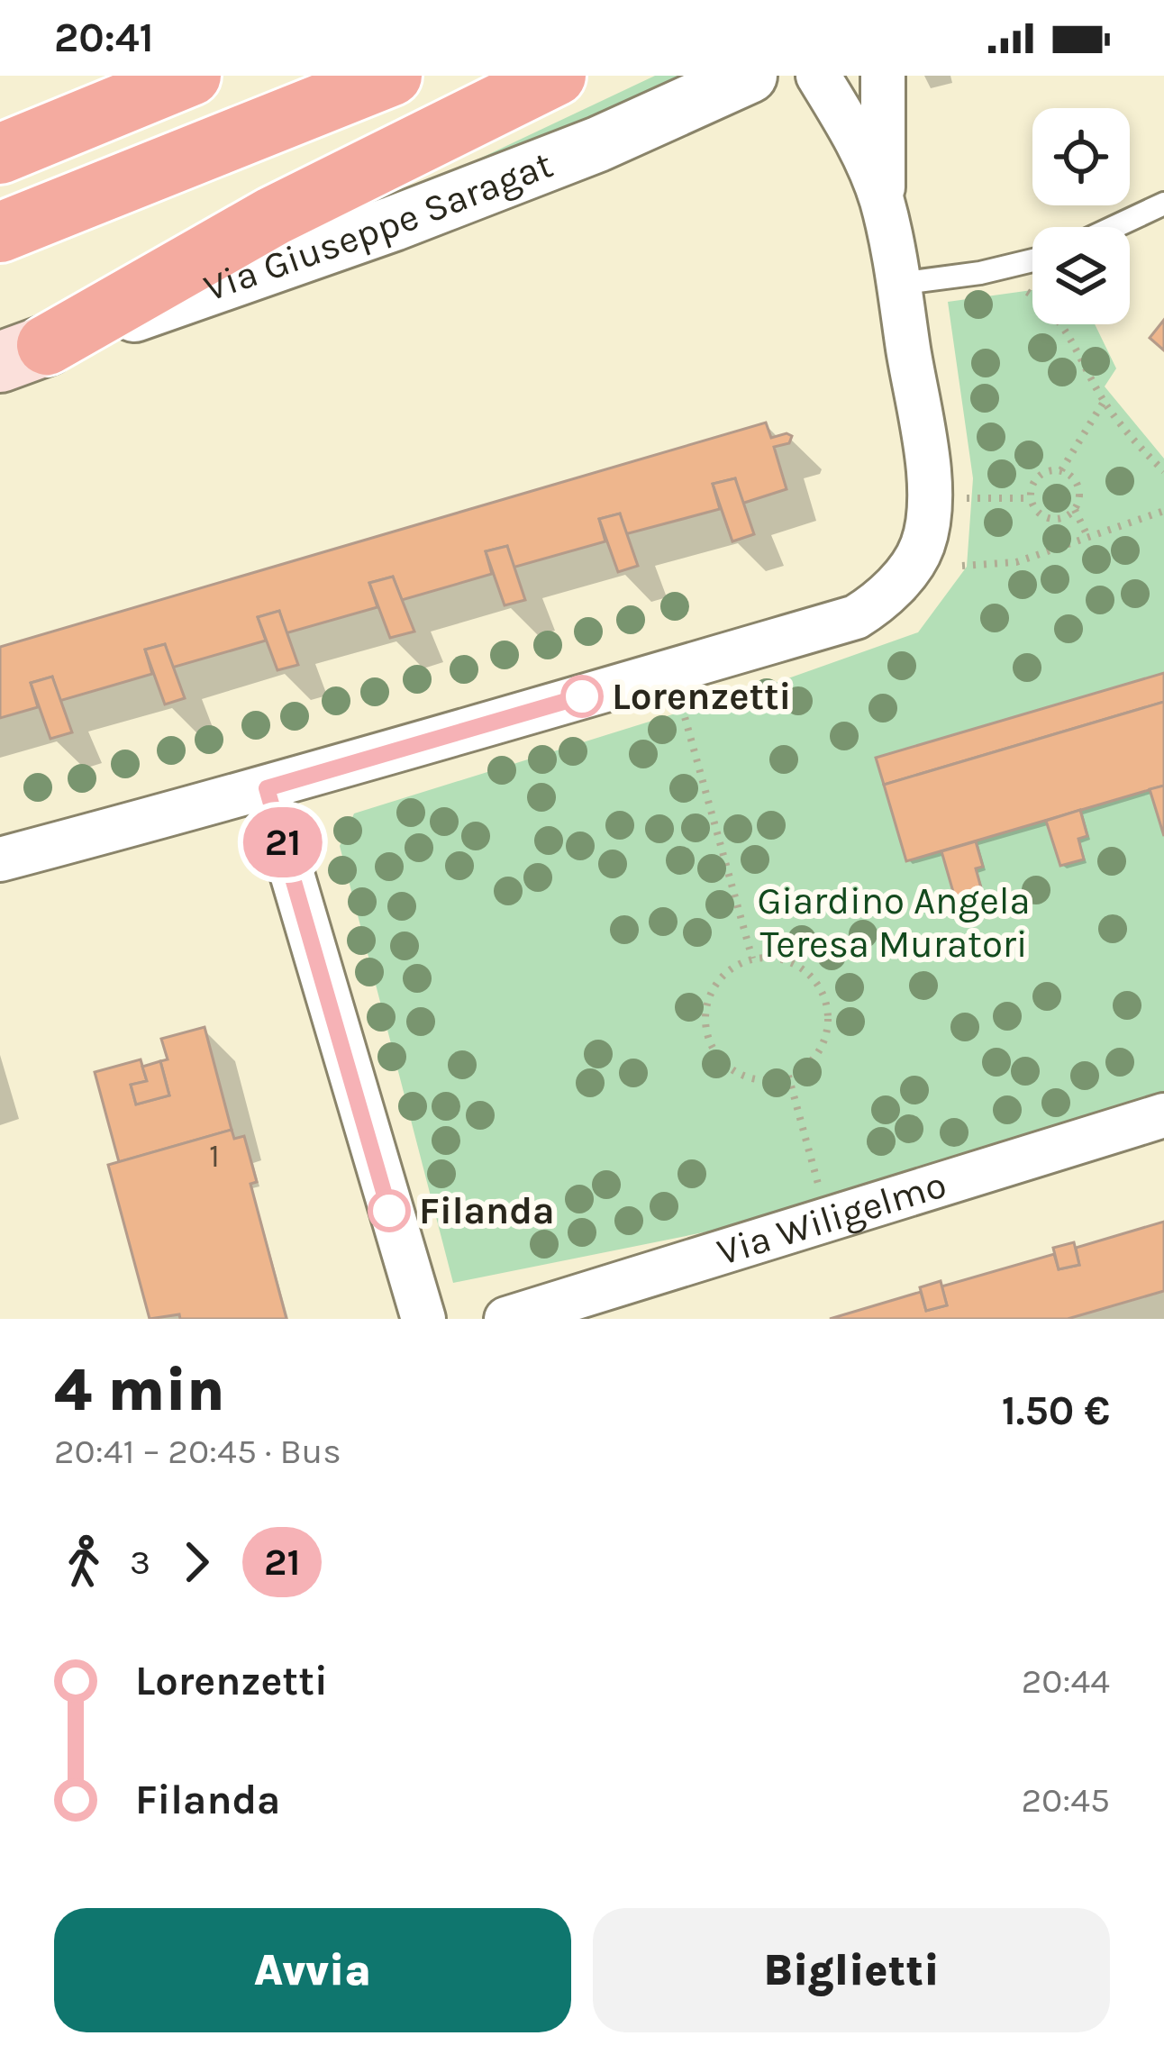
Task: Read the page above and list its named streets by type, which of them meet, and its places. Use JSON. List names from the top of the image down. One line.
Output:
{"streets":{"street":["Via Giuseppe Saragat","Via Wiligelmo"]},"parks":["Giardino Angela Teresa Muratori"],"places":["Lorenzetti","Filanda"],"lines":["bus line 21"],"house_numbers":["1"],"page":{"status":"20:41","on_map":"21","heading":["4 min","20:41 – 20:45 · Bus","1.50 €"],"legs":["3","21"],"list":[{"name":"Lorenzetti","value":"20:44"},{"name":"Filanda","value":"20:45"}],"buttons":["Avvia","Biglietti"]}}
